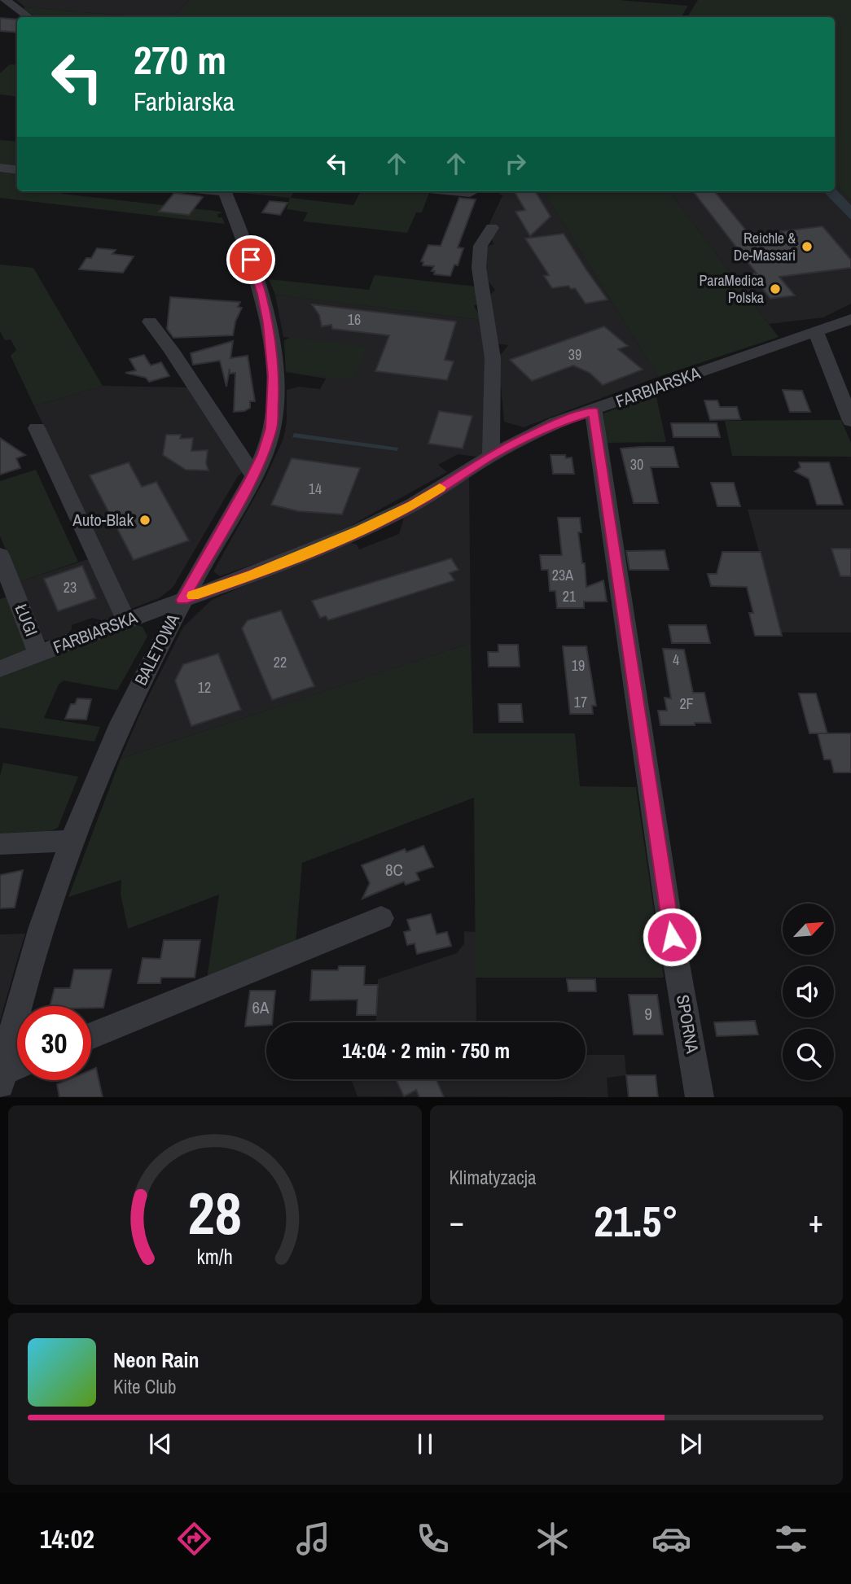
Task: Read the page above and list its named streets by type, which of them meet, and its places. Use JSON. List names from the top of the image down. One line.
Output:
{"streets":{"street":["FARBIARSKA","ŁUGI","BALETOWA","SPORNA"]},"crossings":[["FARBIARSKA","ŁUGI"],["FARBIARSKA","BALETOWA"],["FARBIARSKA","SPORNA"]],"places":["Reichle & De-Massari","ParaMedica Polska","Auto-Blak"],"house_numbers":["16","39","30","14","23A","23","21","4","22","19","12","17","2F","8C","6A","9"],"north":"top right","page":{"turn":["270 m","Farbiarska"],"limit":"30","trip":"14:04 · 2 min · 750 m","tile":"Klimatyzacja","heat":["−","21.5°","+"],"song":["Neon Rain","Kite Club"],"tabs":"14:02","gauge":["28","km/h"]}}
